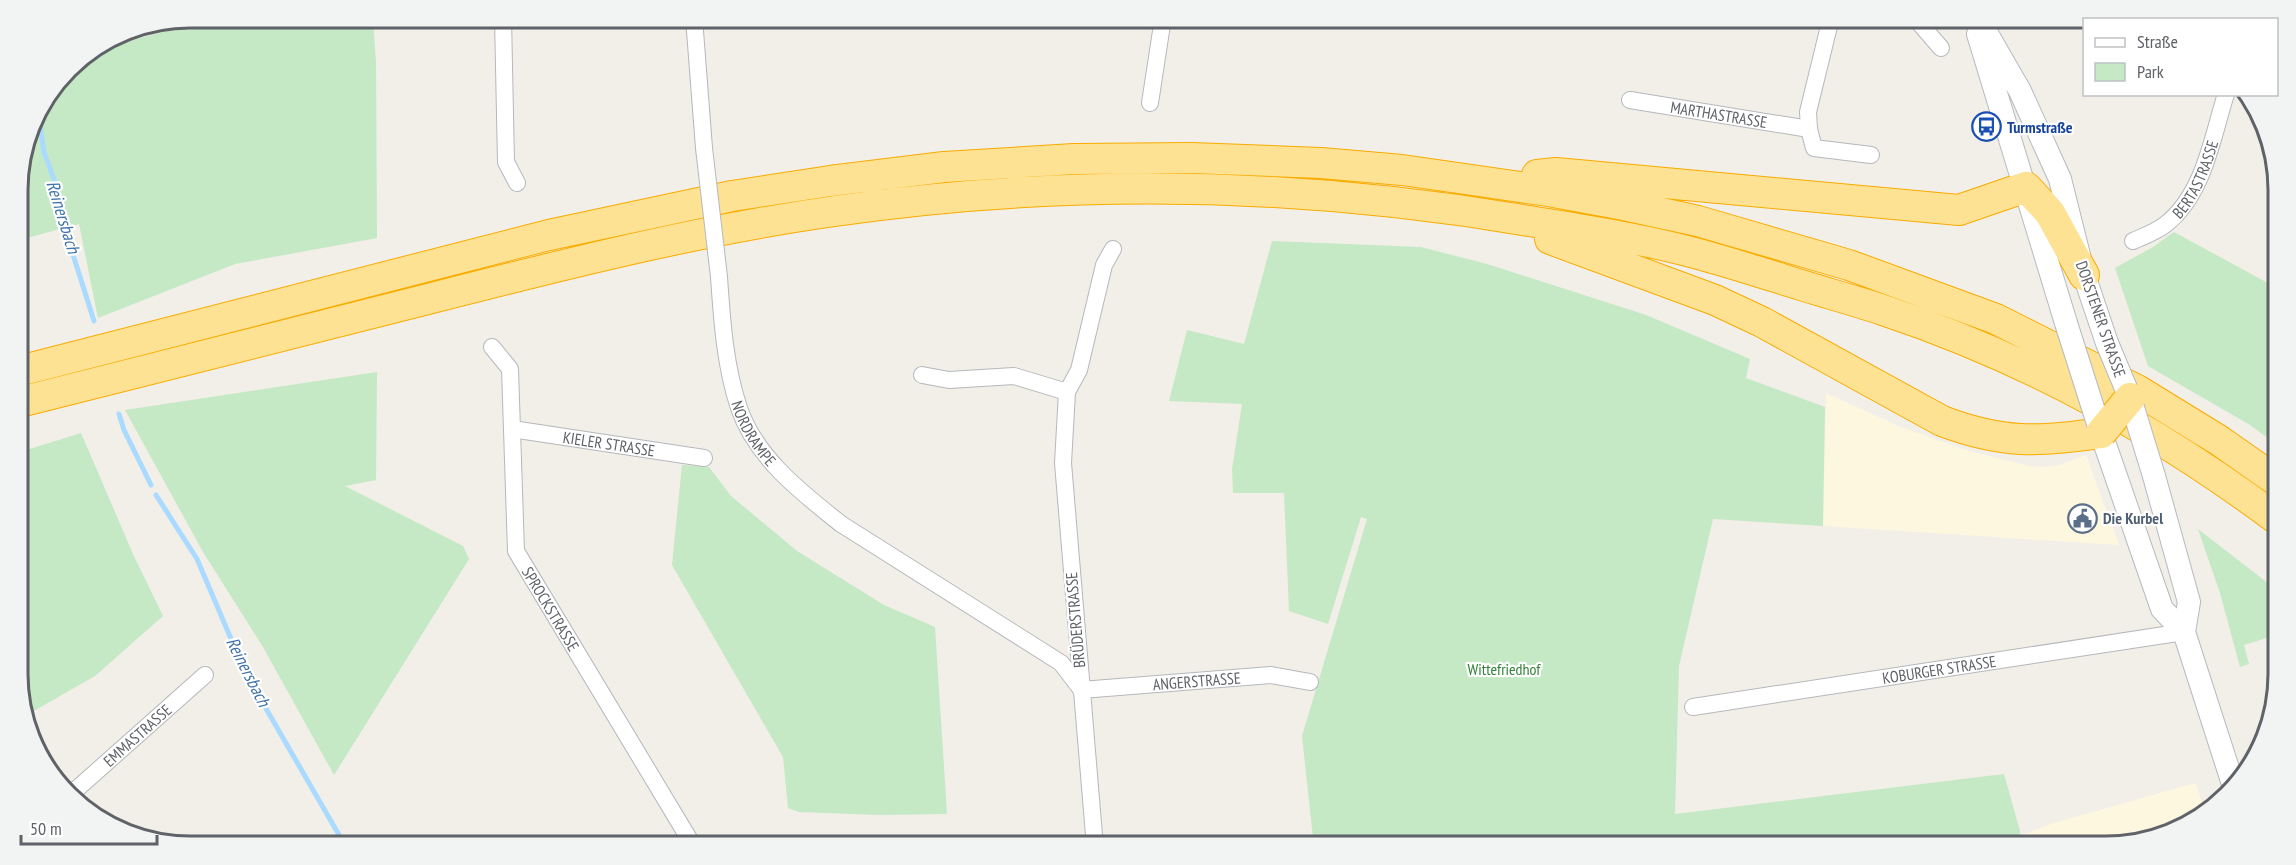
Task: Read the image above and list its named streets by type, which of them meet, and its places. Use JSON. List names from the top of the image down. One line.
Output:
{"streets":{"main road":["DORSTENER STRASSE"],"street":["MARTHASTRASSE","BERTASTRASSE","NORDRAMPE","KIELER STRASSE","SPROCKSTRASSE","BRÜDERSTRASSE","KOBURGER STRASSE","ANGERSTRASSE","EMMASTRASSE"]},"crossings":[["DORSTENER STRASSE","KOBURGER STRASSE"],["NORDRAMPE","BRÜDERSTRASSE"],["NORDRAMPE","ANGERSTRASSE"],["KIELER STRASSE","SPROCKSTRASSE"],["BRÜDERSTRASSE","ANGERSTRASSE"]],"water":["Reinersbach"],"parks":["Wittefriedhof"],"places":{"bus stop":["Turmstraße"],"public building":["Die Kurbel"]},"legend":["Straße","Park"],"scale_bar":"50 m"}
